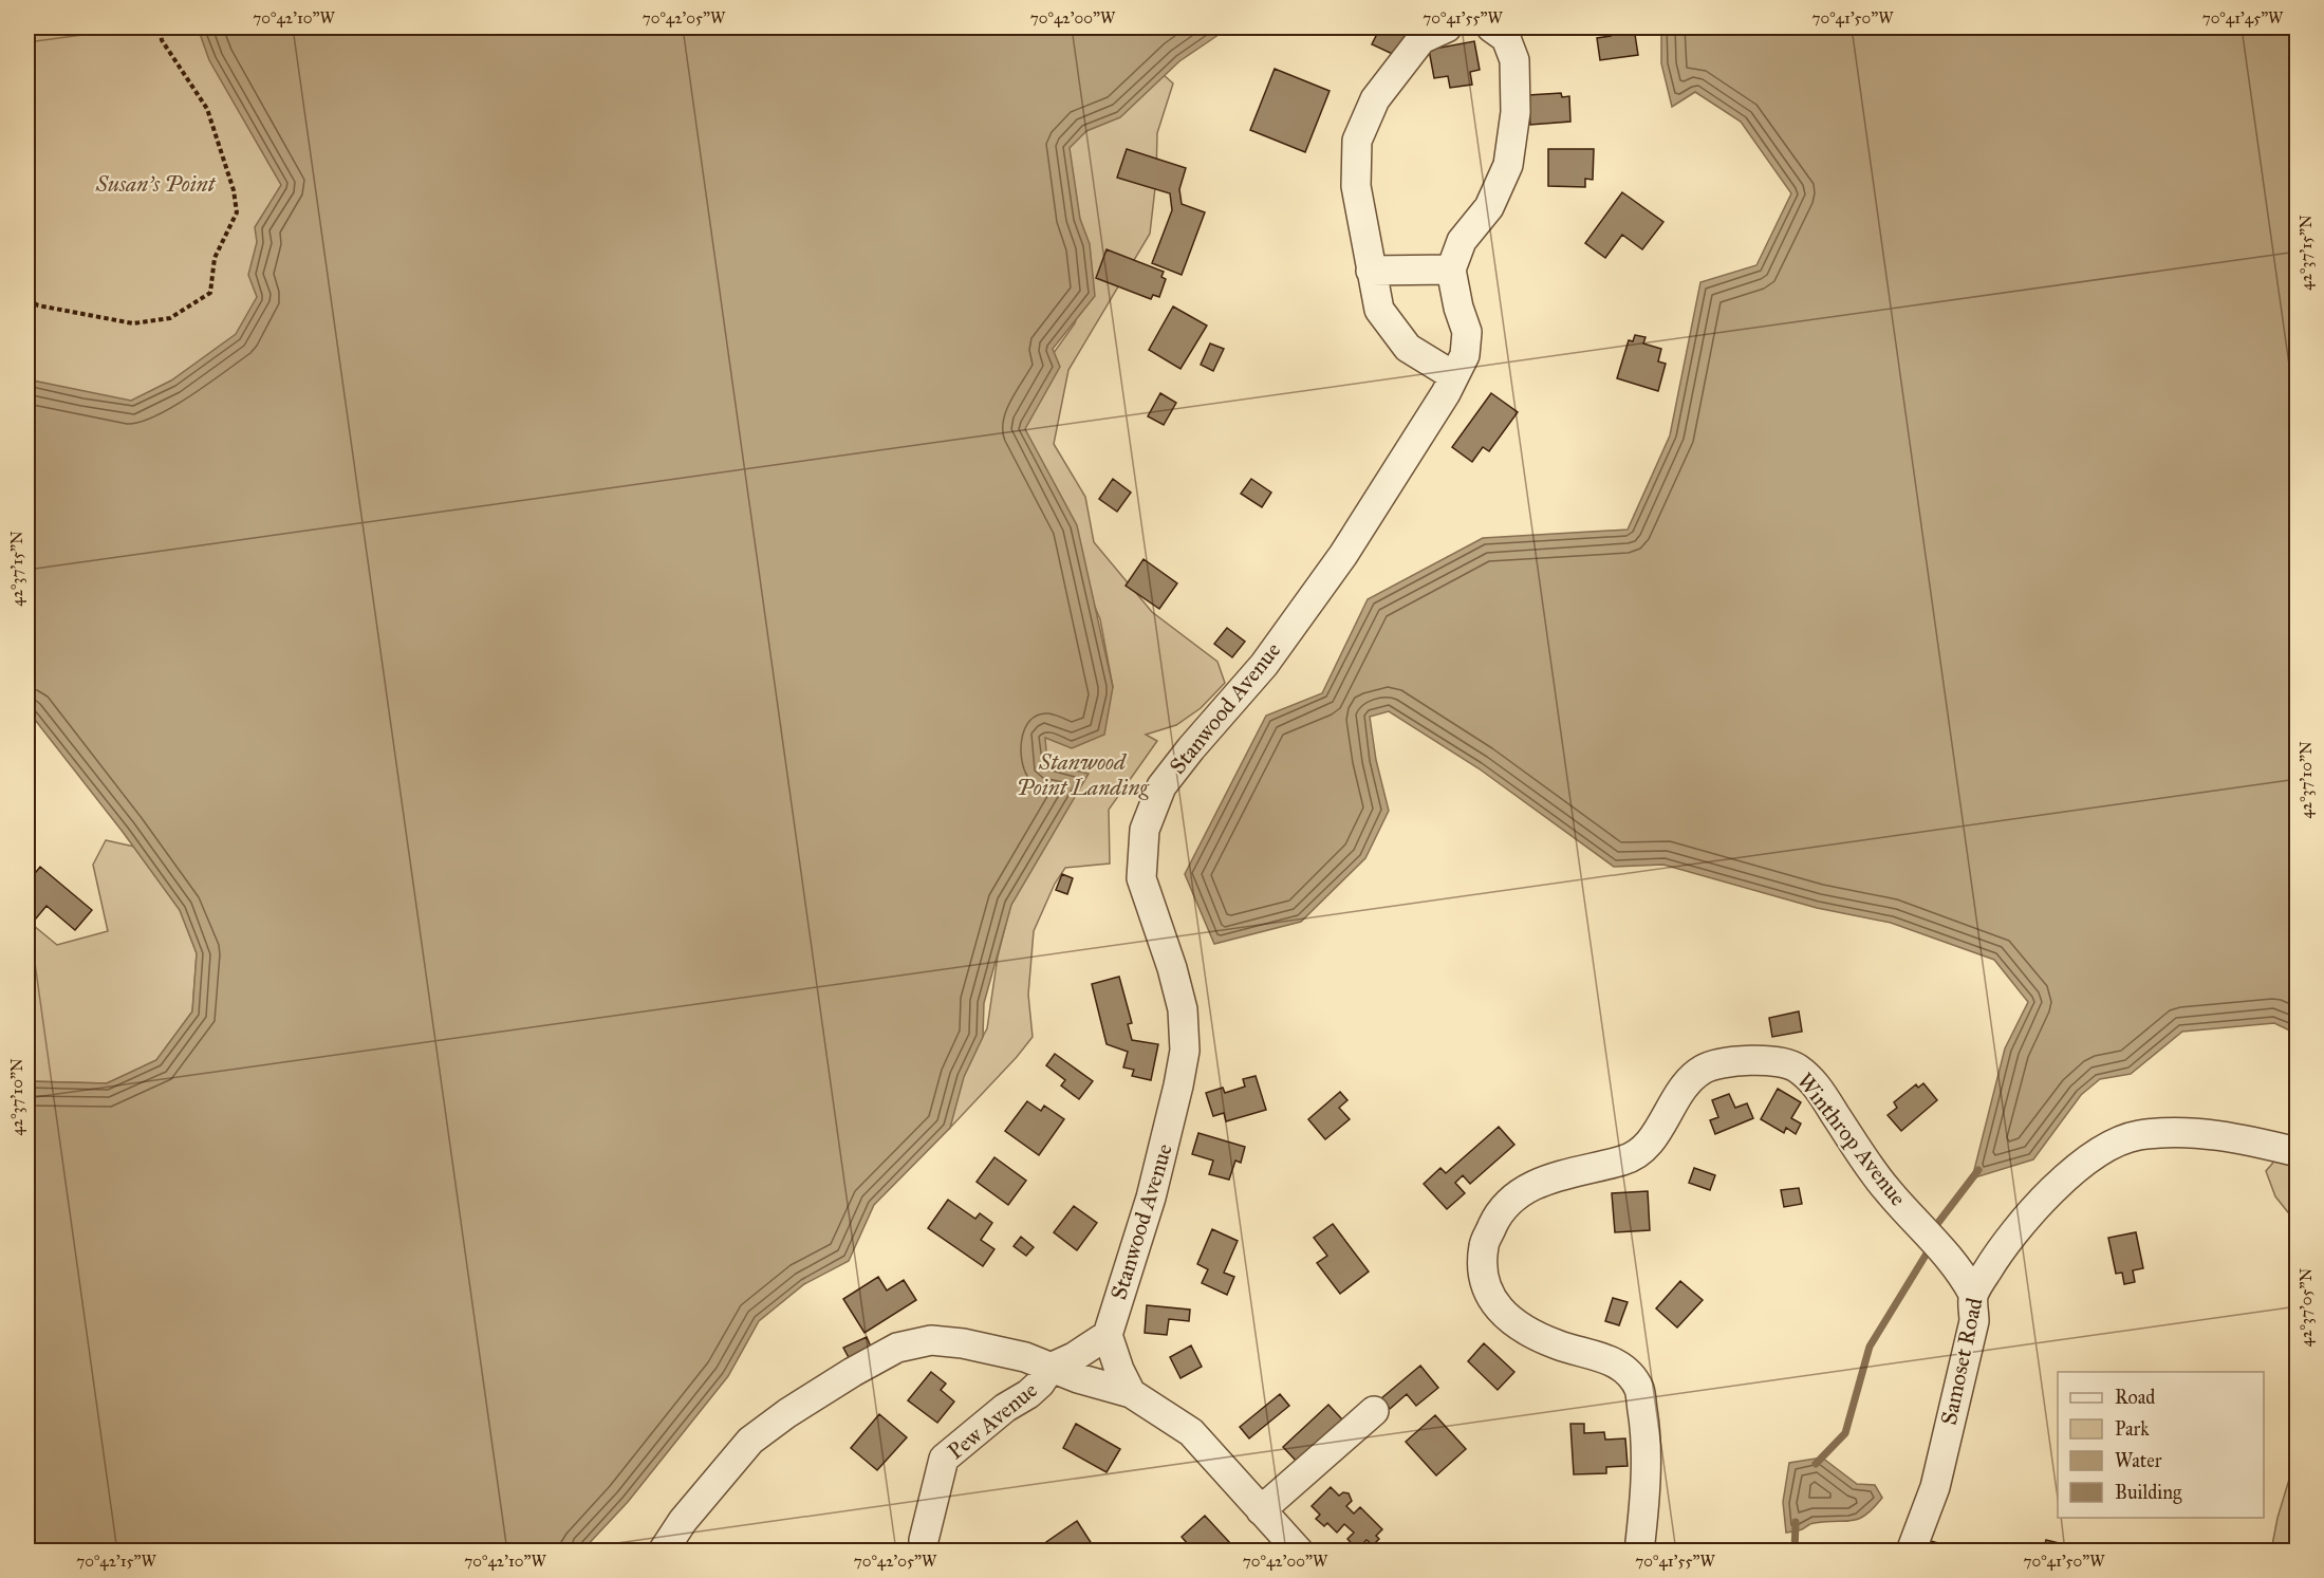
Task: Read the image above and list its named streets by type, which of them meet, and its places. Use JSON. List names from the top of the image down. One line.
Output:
{"streets":{"street":["Stanwood Avenue","Winthrop Avenue","Samoset Road","Pew Avenue"]},"crossings":[["Winthrop Avenue","Samoset Road"]],"parks":["Susan's Point","Stanwood Point Landing"],"legend":["Road","Park","Water","Building"],"coordinates":["70°42'10\"W","70°42'05\"W","70°42'00\"W","70°41'55\"W","70°41'50\"W","70°41'45\"W","42°37'15\"N","42°37'10\"N","42°37'05\"N","70°42'15\"W"]}
